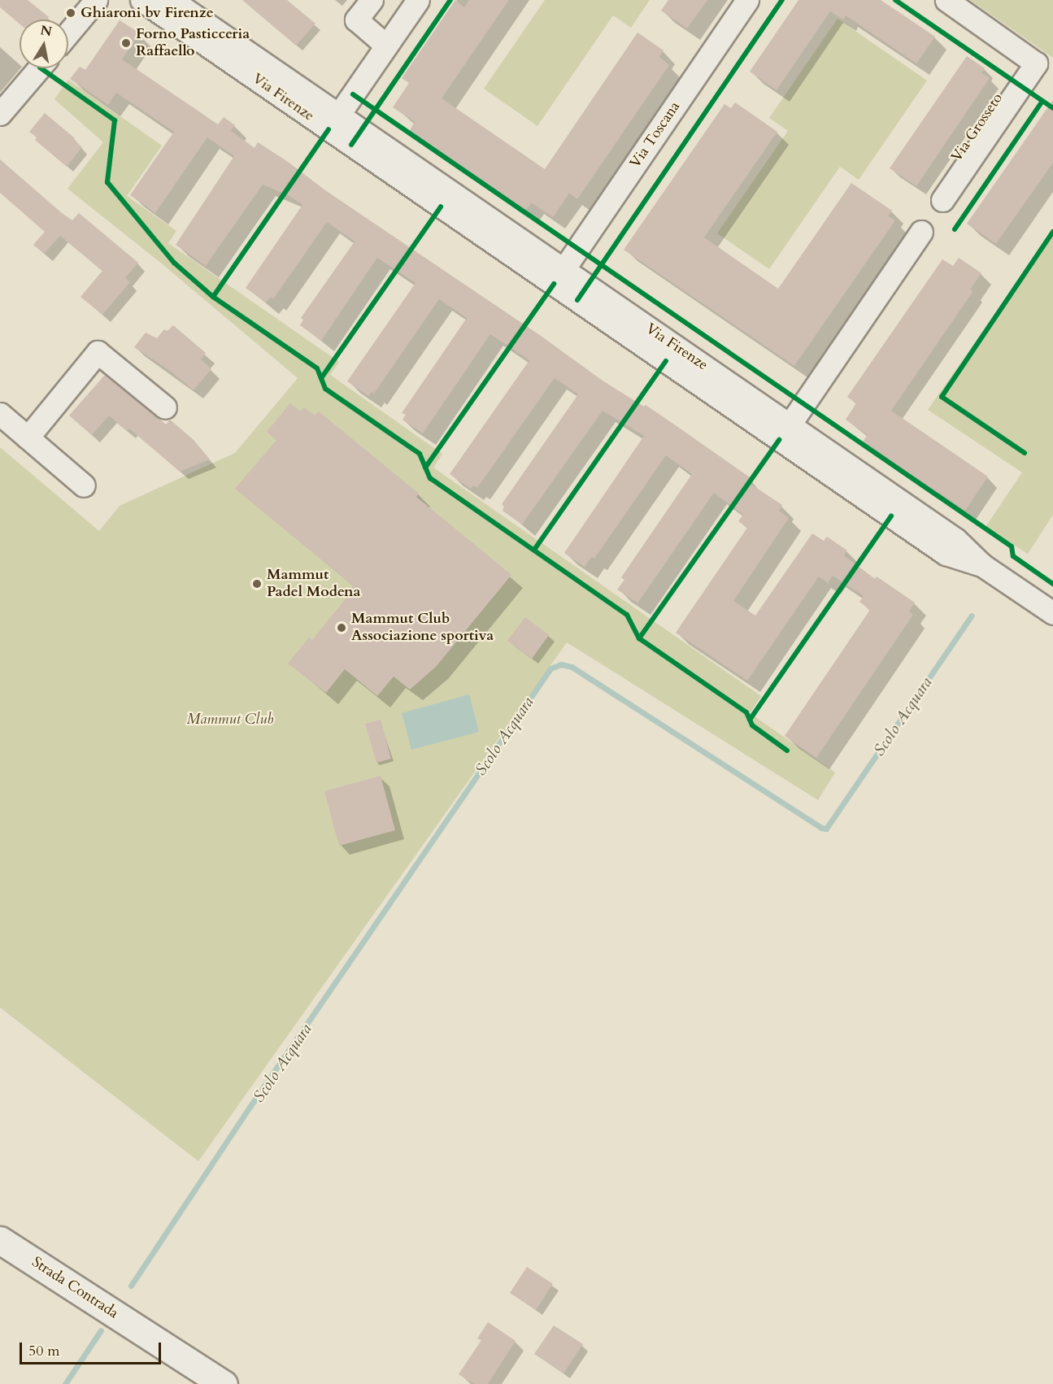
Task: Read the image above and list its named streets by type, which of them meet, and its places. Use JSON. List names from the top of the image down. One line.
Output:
{"streets":{"street":["Via Firenze","Via Grosseto","Via Toscana","Strada Contrada"]},"crossings":[["Via Firenze","Via Toscana"]],"water":["Scolo Acquara"],"parks":["Mammut Club"],"places":["Ghiaroni bv Firenze","Forno Pasticceria Raffaello","Mammut Padel Modena","Mammut Club Associazione sportiva"],"scale_bar":"50 m","north":"top"}
